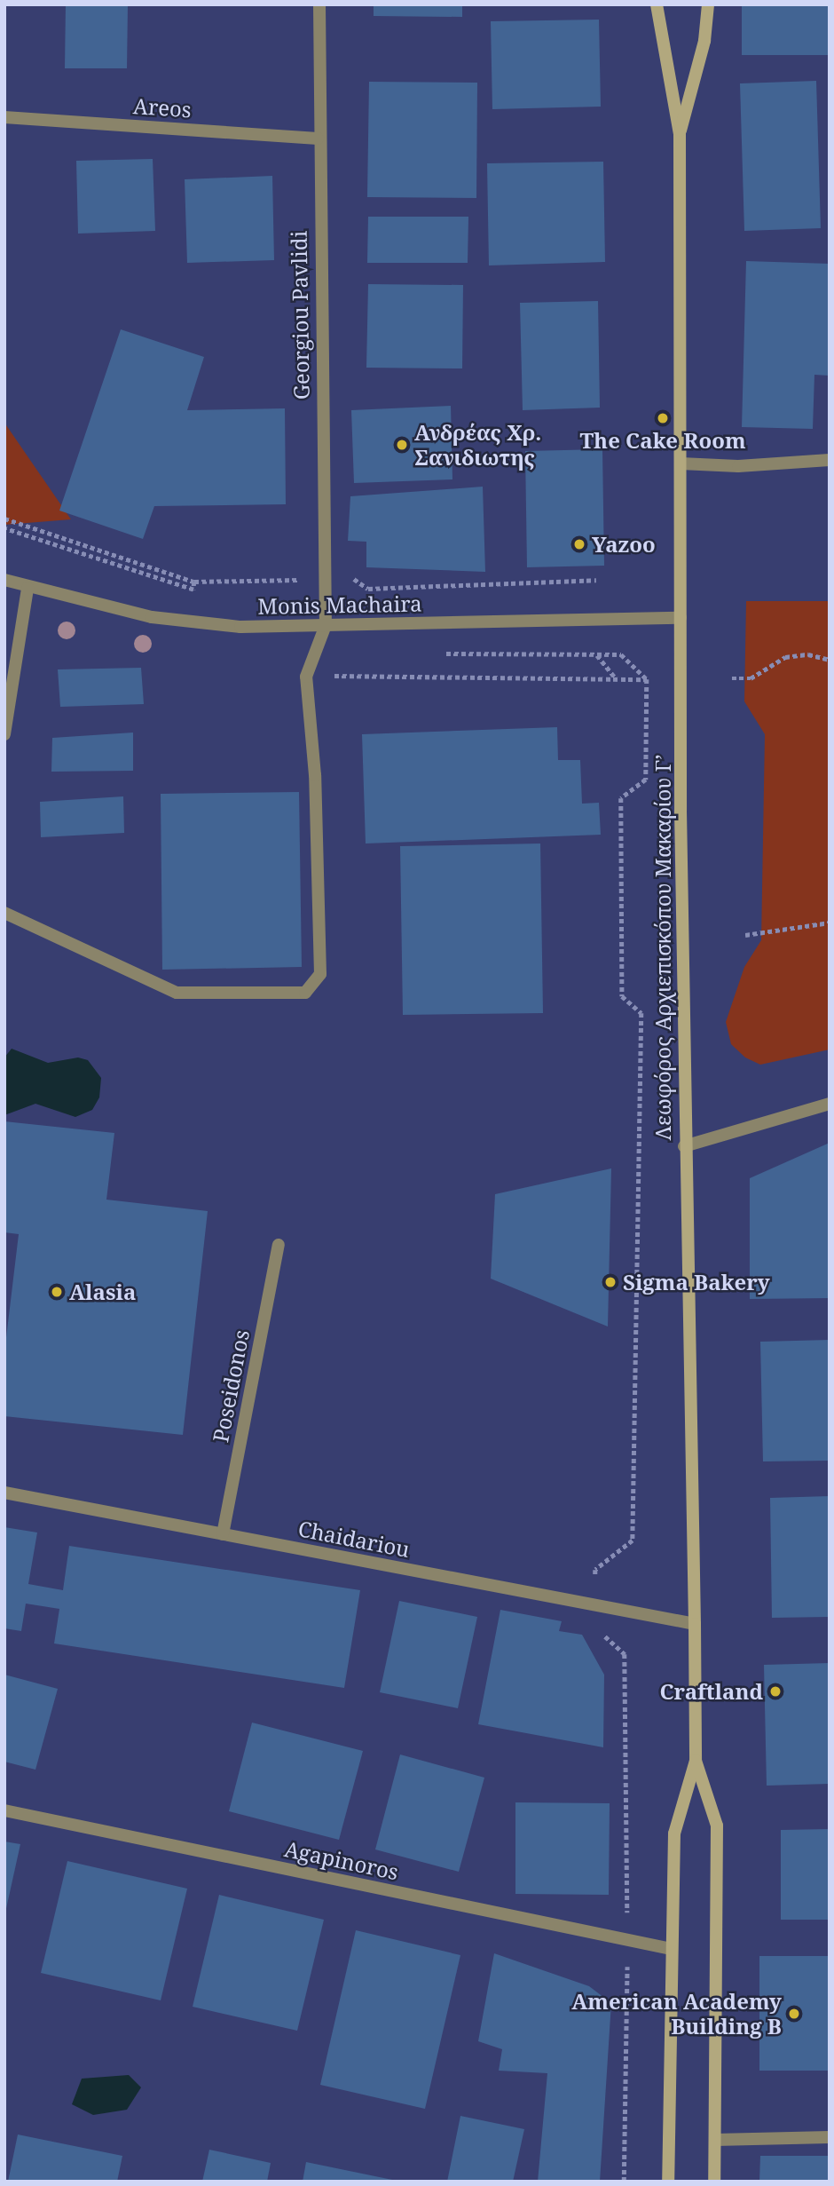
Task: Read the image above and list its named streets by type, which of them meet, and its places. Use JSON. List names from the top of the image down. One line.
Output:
{"streets":{"main road":["Λεωφόρος Αρχιεπισκόπου Μακαρίου Γ’"],"street":["Areos","Georgiou Pavlidi","Monis Machaira","Poseidonos","Chaidariou","Agapinoros"]},"crossings":[["Areos","Georgiou Pavlidi"],["Georgiou Pavlidi","Monis Machaira"],["Monis Machaira","Λεωφόρος Αρχιεπισκόπου Μακαρίου Γ’"],["Λεωφόρος Αρχιεπισκόπου Μακαρίου Γ’","Chaidariou"],["Λεωφόρος Αρχιεπισκόπου Μακαρίου Γ’","Agapinoros"],["Poseidonos","Chaidariou"]],"places":["The Cake Room","Ανδρέας Χρ. Σανιδιωτης","Yazoo","Sigma Bakery","Alasia","Craftland","American Academy Building B"]}
